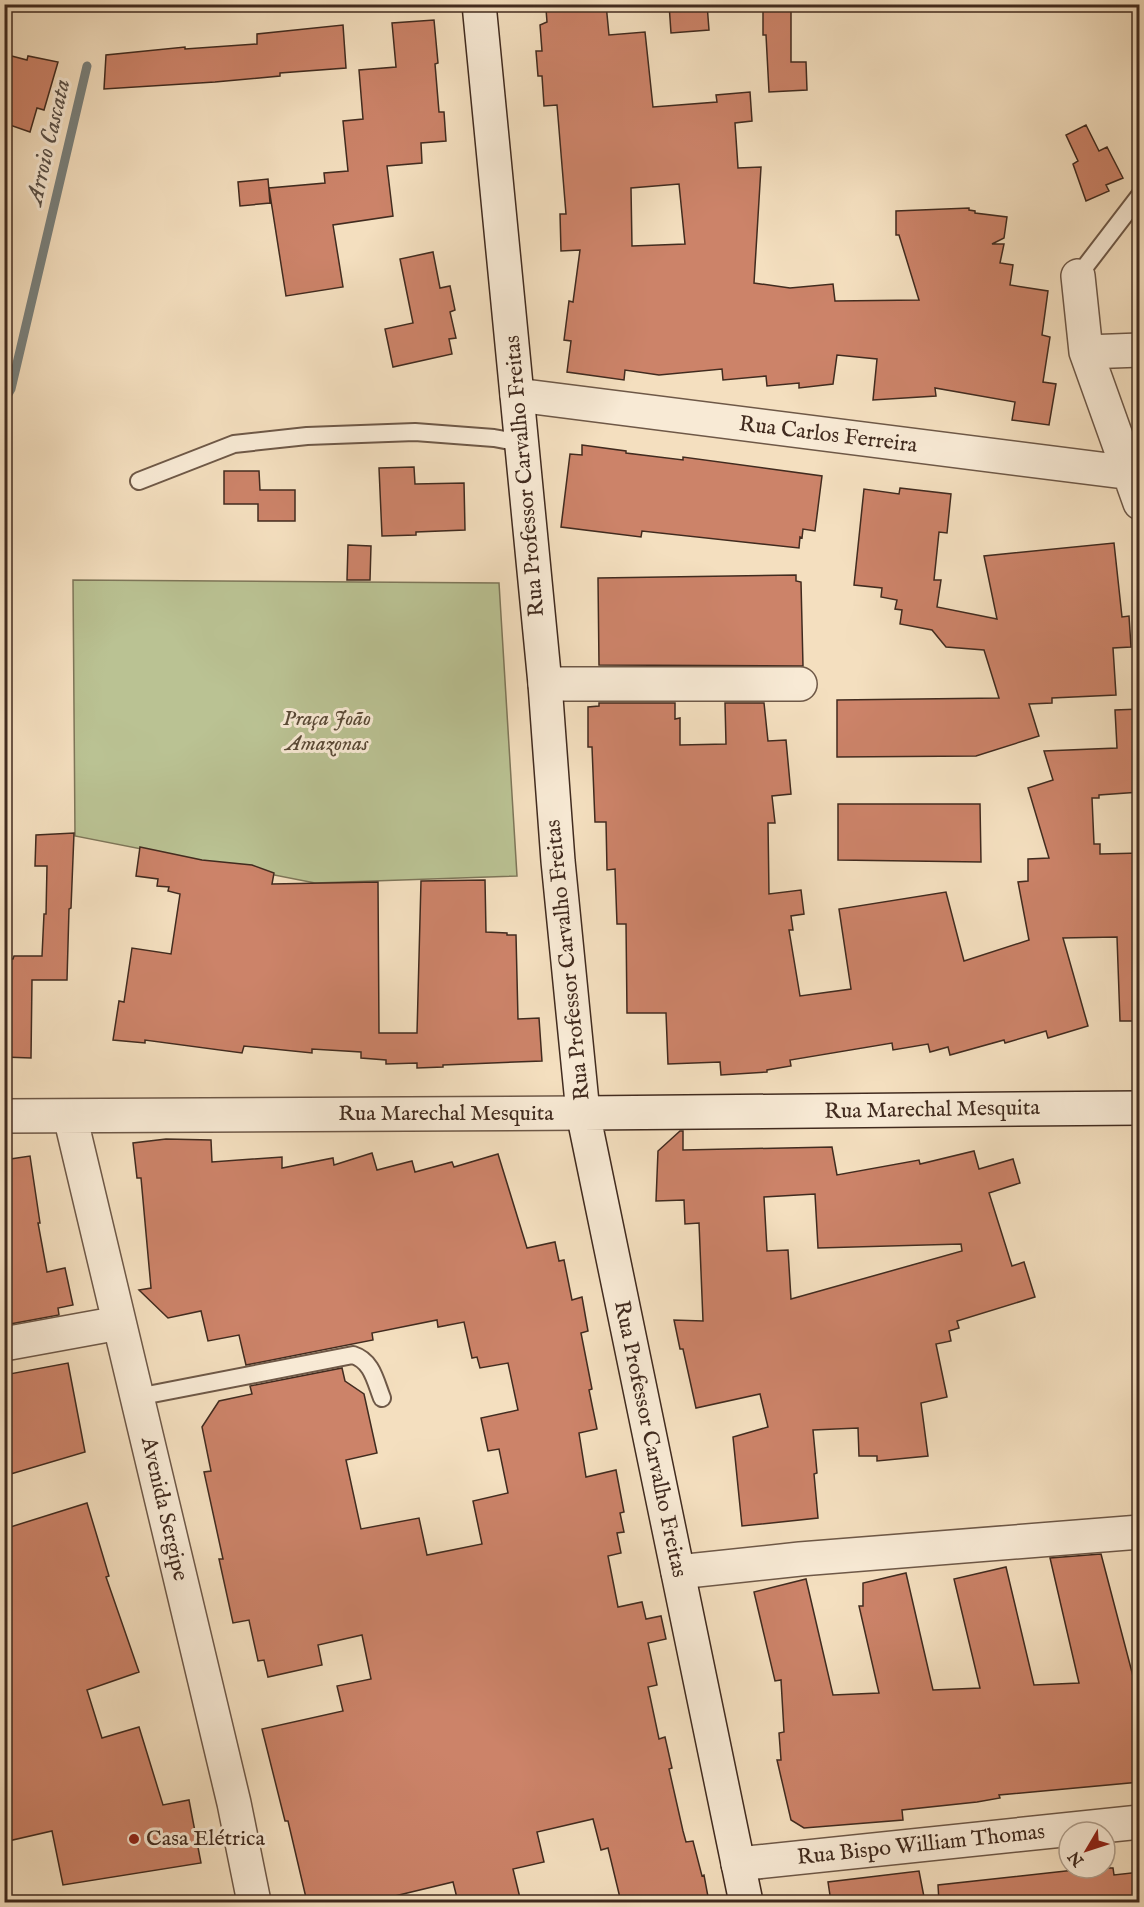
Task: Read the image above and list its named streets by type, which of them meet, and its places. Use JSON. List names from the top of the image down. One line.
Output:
{"streets":{"street":["Rua Carlos Ferreira","Rua Professor Carvalho Freitas","Rua Marechal Mesquita","Avenida Sergipe","Rua Bispo William Thomas"]},"crossings":[["Rua Carlos Ferreira","Rua Professor Carvalho Freitas"],["Rua Professor Carvalho Freitas","Rua Marechal Mesquita"],["Rua Professor Carvalho Freitas","Rua Bispo William Thomas"],["Rua Marechal Mesquita","Avenida Sergipe"]],"water":["Arroio Cascata"],"parks":["Praça João Amazonas"],"places":["Casa Elétrica"],"north":"bottom left"}
